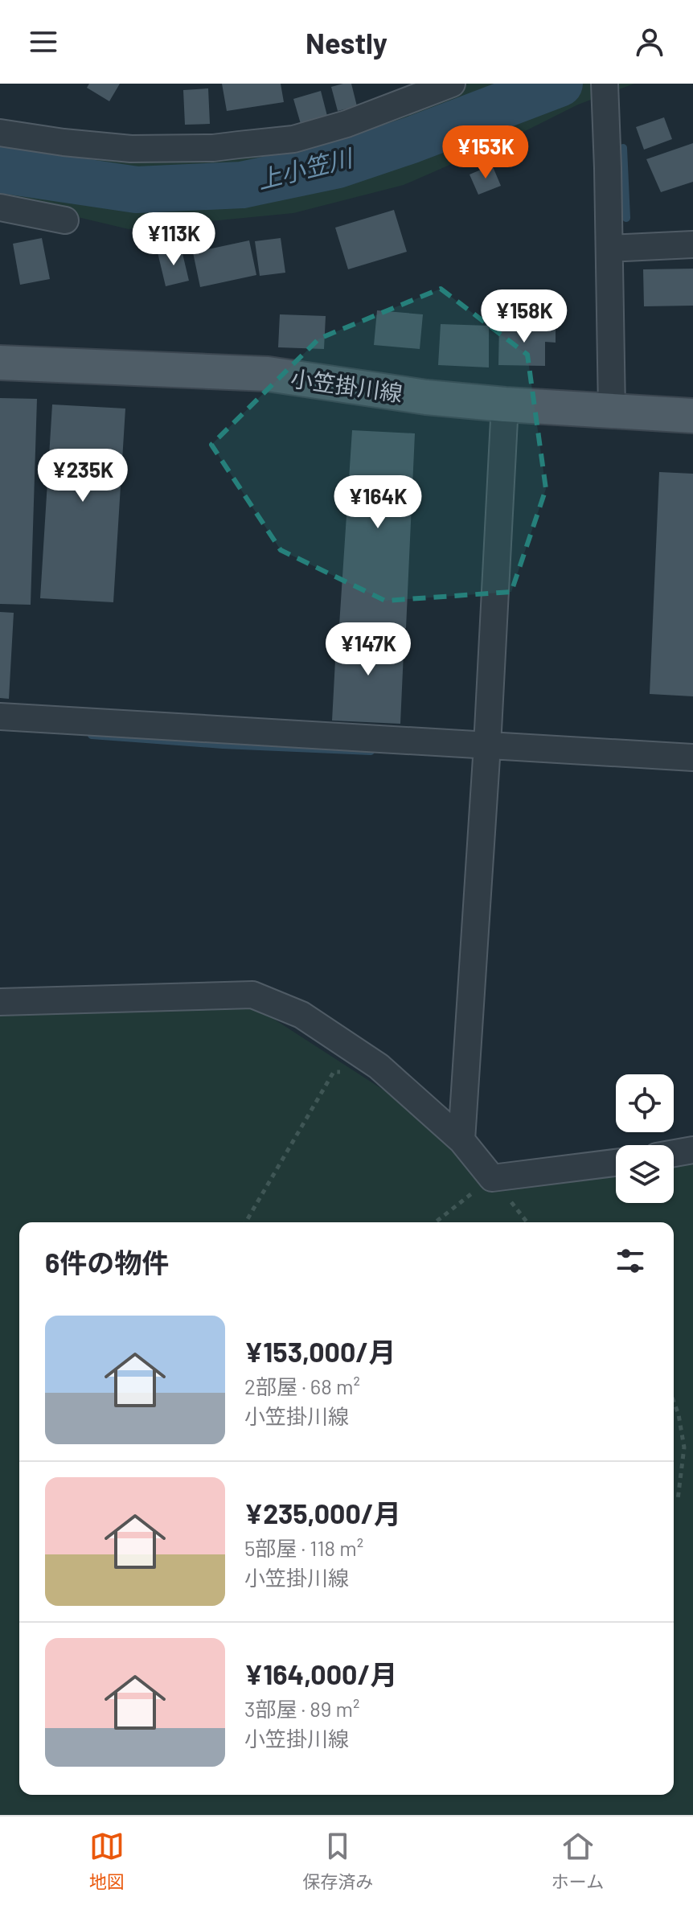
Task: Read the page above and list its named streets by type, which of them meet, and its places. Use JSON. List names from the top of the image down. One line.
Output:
{"streets":{"main road":["小笠掛川線"]},"water":["上小笠川"],"page":{"header":"Nestly","price":["¥153K","¥113K","¥158K","¥235K","¥164K","¥147K"],"heading":"6件の物件","list":[{"name":"¥153,000/月","note":"2部屋 · 68 m² · 小笠掛川線"},{"name":"¥235,000/月","note":"5部屋 · 118 m² · 小笠掛川線"},{"name":"¥164,000/月","note":"3部屋 · 89 m² · 小笠掛川線"}],"tabs":["地図","保存済み","ホーム"]}}
